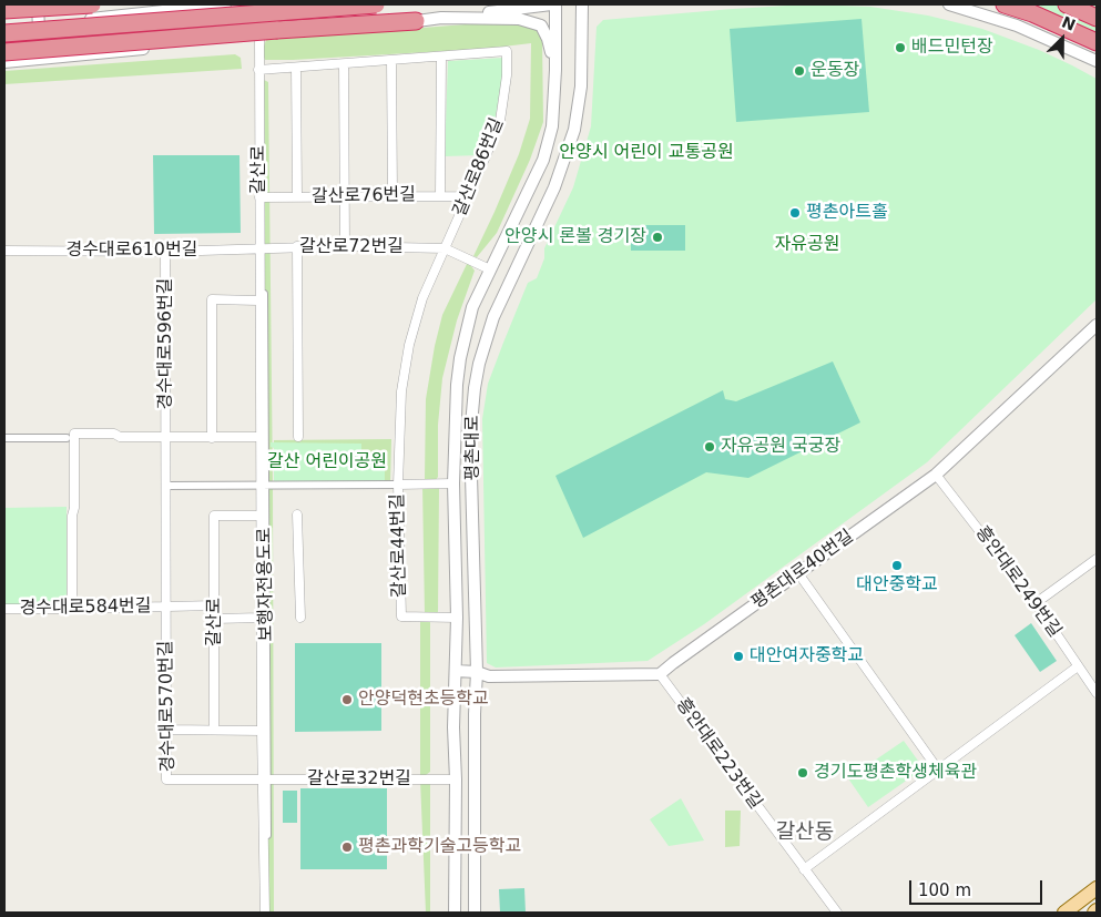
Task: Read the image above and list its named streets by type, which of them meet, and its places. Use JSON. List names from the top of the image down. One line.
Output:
{"streets":{"street":["갈산로86번길","갈산로","갈산로76번길","갈산로72번길","경수대로610번길","경수대로596번길","평촌대로","갈산로44번길","평촌대로40번길","흥안대로249번길","보행자전용도로","경수대로584번길","경수대로570번길","흥안대로223번길","갈산로32번길"]},"crossings":[["갈산로86번길","갈산로"],["갈산로86번길","갈산로76번길"],["갈산로86번길","갈산로72번길"],["갈산로86번길","갈산로44번길"],["갈산로","갈산로76번길"],["갈산로","갈산로72번길"],["갈산로","경수대로610번길"],["갈산로","경수대로596번길"],["갈산로","보행자전용도로"],["갈산로","경수대로584번길"],["갈산로","경수대로570번길"],["갈산로","갈산로32번길"],["갈산로72번길","경수대로610번길"],["갈산로72번길","갈산로44번길"],["경수대로610번길","경수대로596번길"],["경수대로596번길","경수대로584번길"],["경수대로596번길","경수대로570번길"],["평촌대로","갈산로44번길"],["평촌대로","갈산로32번길"],["평촌대로40번길","흥안대로249번길"],["평촌대로40번길","흥안대로223번길"],["보행자전용도로","경수대로570번길"],["보행자전용도로","갈산로32번길"],["경수대로584번길","경수대로570번길"],["경수대로570번길","갈산로32번길"]],"districts":["갈산동"],"parks":["안양시 어린이 교통공원","자유공원","갈산 어린이공원"],"places":["배드민턴장","운동장","평촌아트홀","안양시 론볼 경기장","자유공원 국궁장","대안중학교","대안여자중학교","안양덕현초등학교","경기도평촌학생체육관","평촌과학기술고등학교"],"scale_bar":"100 m","north":"top right"}
